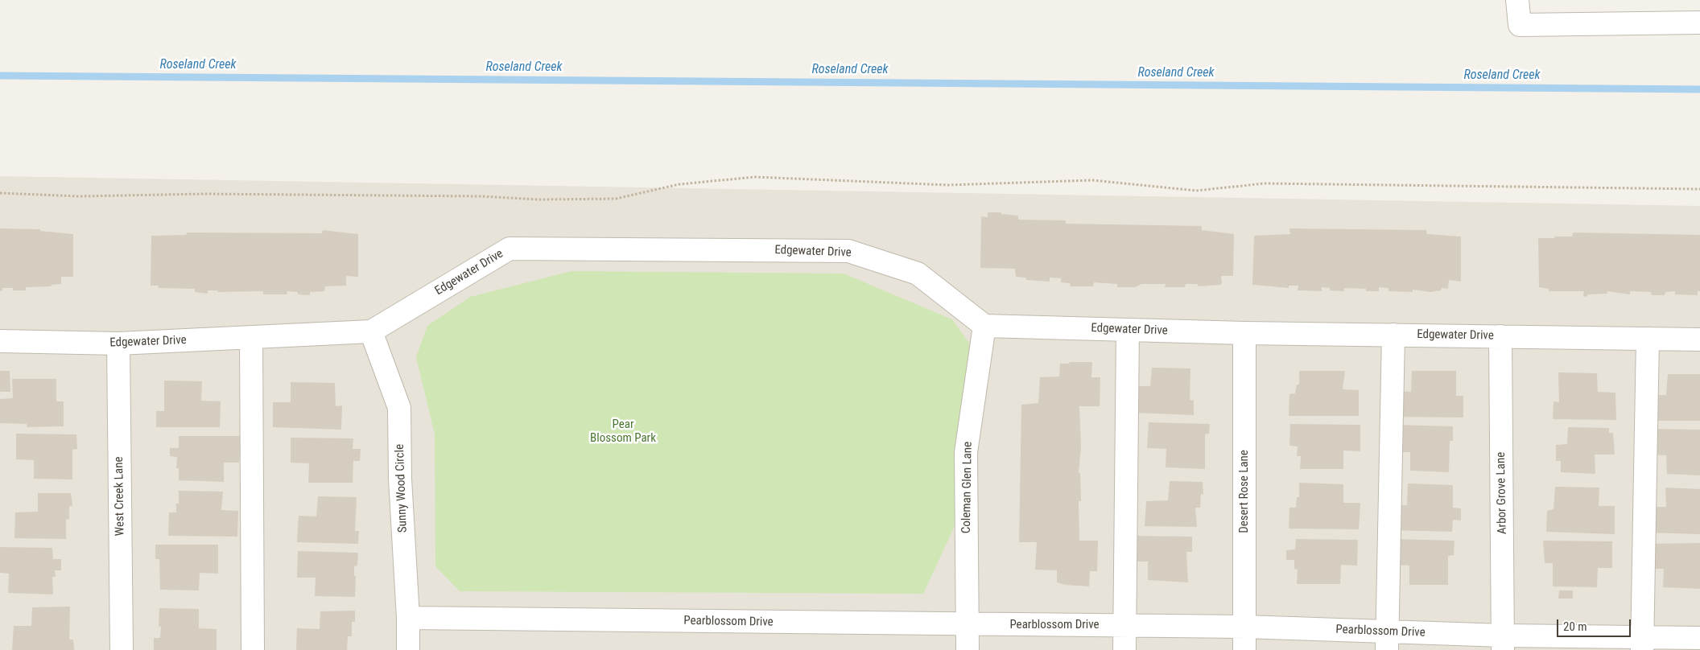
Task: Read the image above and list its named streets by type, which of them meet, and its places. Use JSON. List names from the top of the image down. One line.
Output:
{"streets":{"street":["Edgewater Drive","Coleman Glen Lane","Sunny Wood Circle","Desert Rose Lane","Arbor Grove Lane","West Creek Lane","Pearblossom Drive"]},"crossings":[["Edgewater Drive","Coleman Glen Lane"],["Edgewater Drive","Sunny Wood Circle"],["Edgewater Drive","Desert Rose Lane"],["Edgewater Drive","Arbor Grove Lane"],["Edgewater Drive","West Creek Lane"],["Coleman Glen Lane","Pearblossom Drive"],["Sunny Wood Circle","Pearblossom Drive"],["Desert Rose Lane","Pearblossom Drive"],["Arbor Grove Lane","Pearblossom Drive"]],"water":["Roseland Creek"],"parks":["Pear Blossom Park"],"scale_bar":"20 m"}
